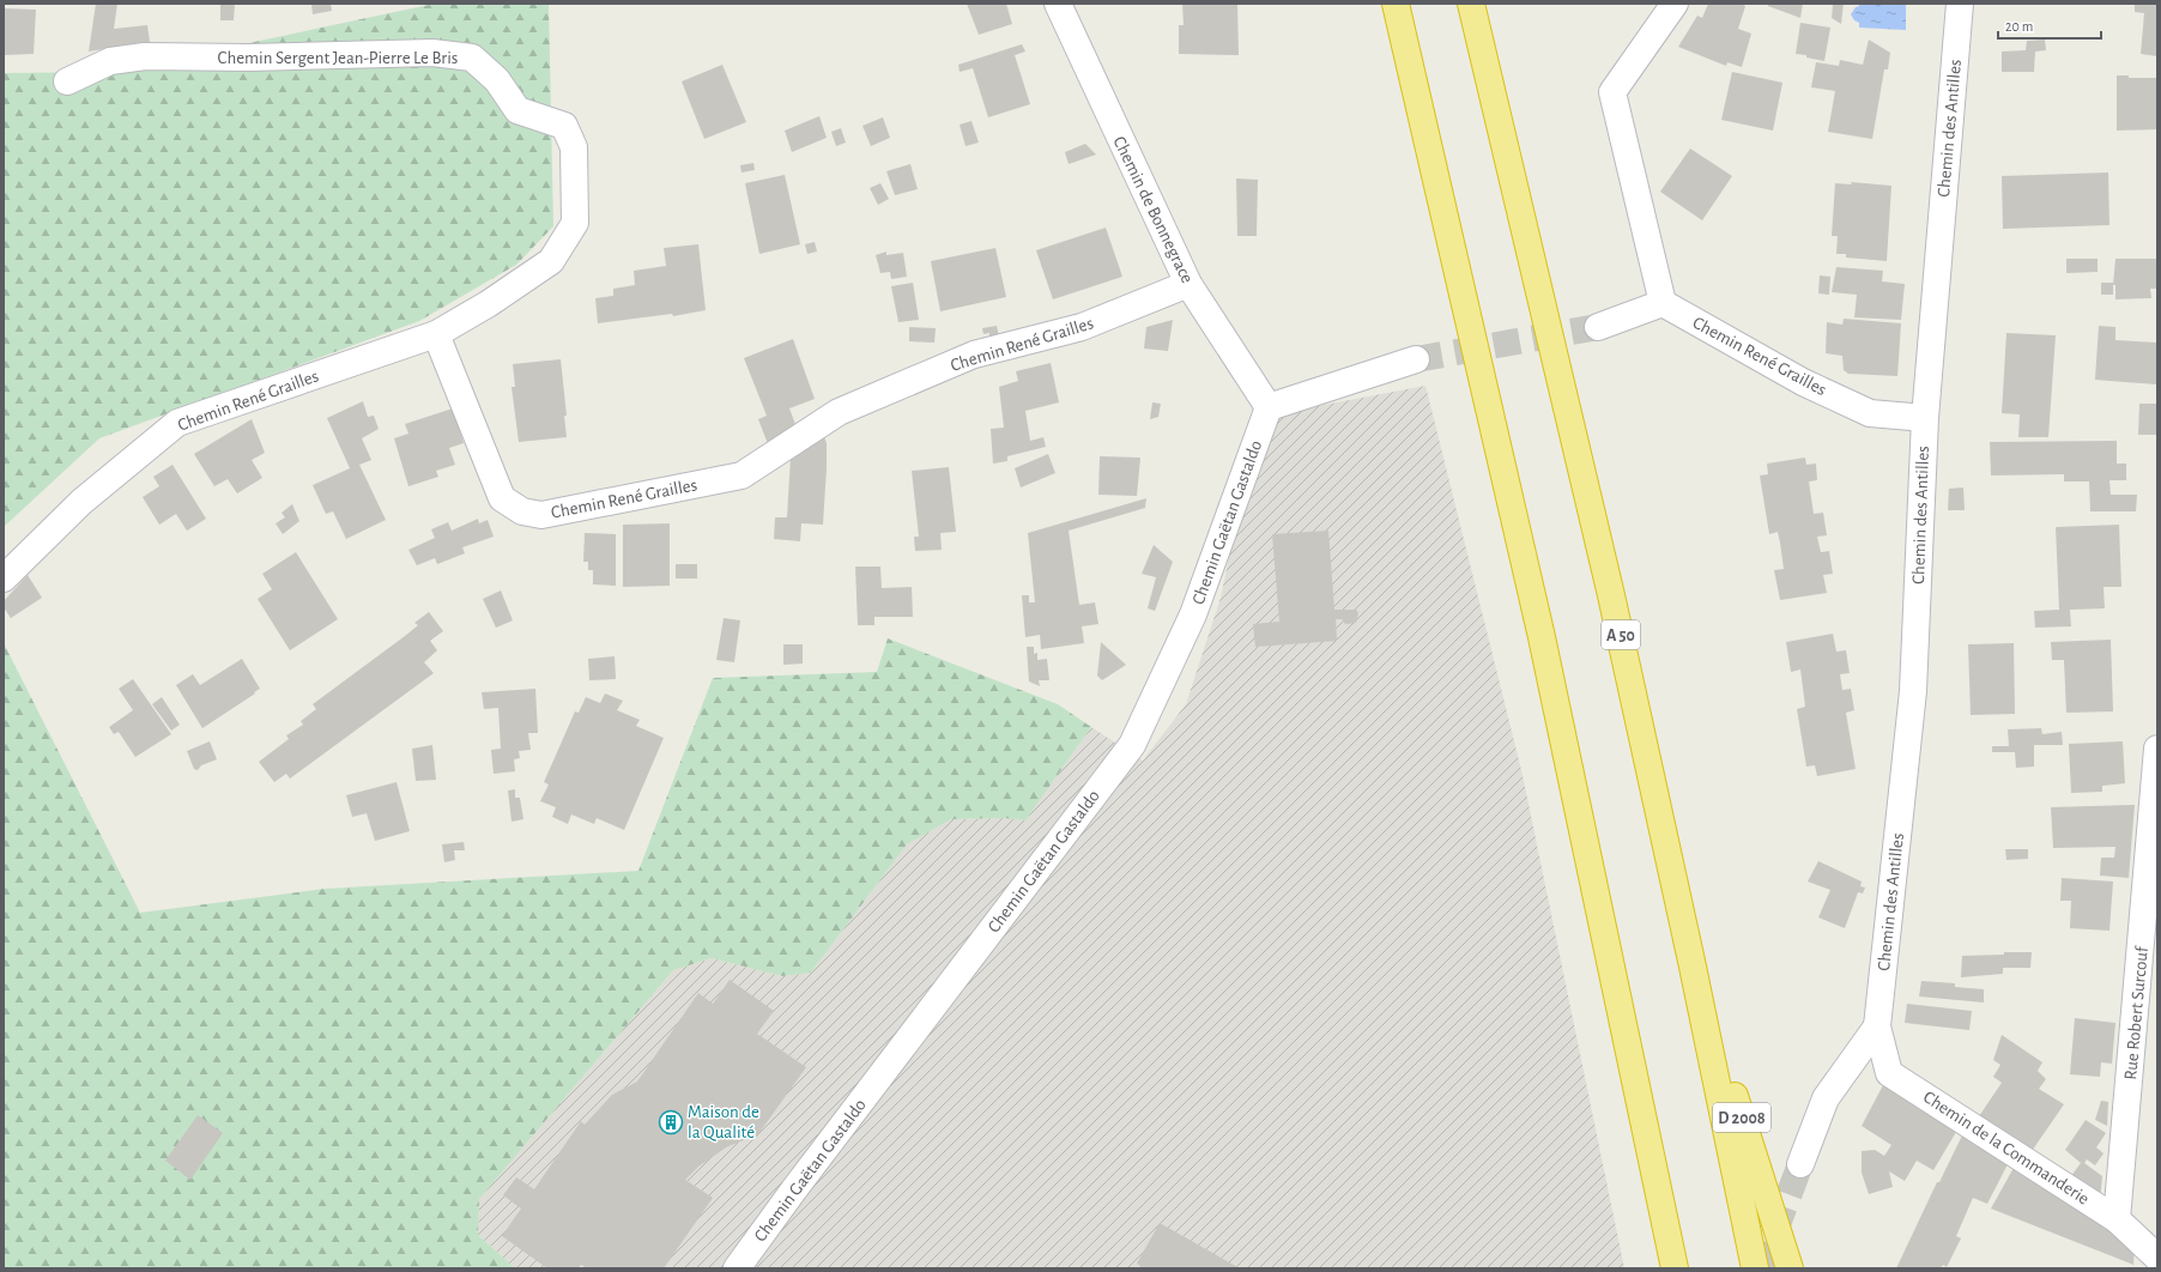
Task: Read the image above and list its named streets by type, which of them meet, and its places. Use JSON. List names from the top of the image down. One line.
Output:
{"streets":{"highway":["A 50","D 2008"],"street":["Chemin Sergent Jean-Pierre Le Bris","Chemin des Antilles","Chemin de Bonnegrace","Chemin René Grailles","Chemin Gaëtan Gastaldo","Rue Robert Surcouf","Chemin de la Commanderie"]},"crossings":[["Chemin Sergent Jean-Pierre Le Bris","Chemin René Grailles"],["Chemin des Antilles","Chemin René Grailles"],["Chemin des Antilles","Chemin de la Commanderie"],["Chemin de Bonnegrace","Chemin René Grailles"],["Chemin de Bonnegrace","Chemin Gaëtan Gastaldo"],["A 50","D 2008"],["Rue Robert Surcouf","Chemin de la Commanderie"]],"places":{"building":["Maison de la Qualité"]},"scale_bar":"20 m"}
